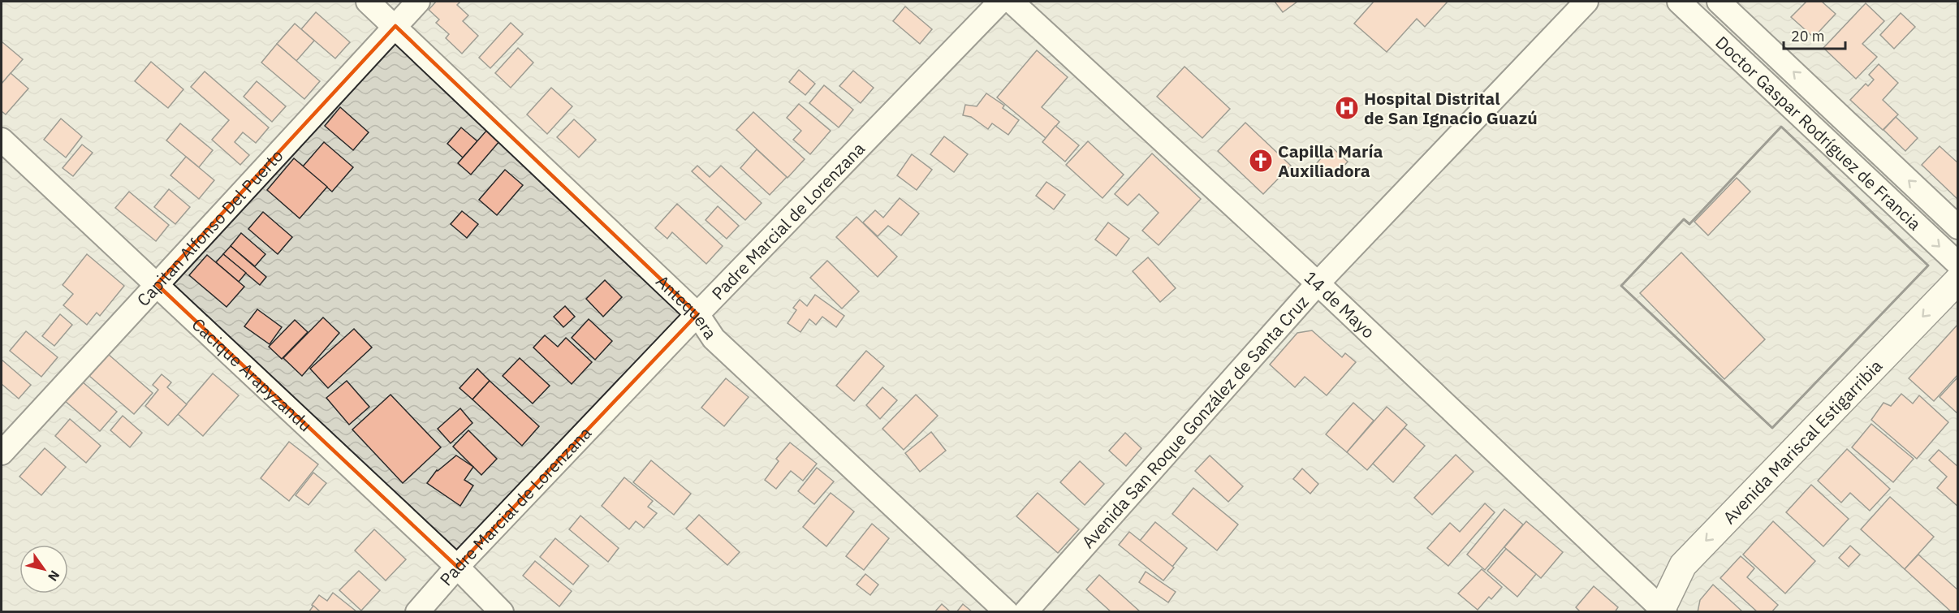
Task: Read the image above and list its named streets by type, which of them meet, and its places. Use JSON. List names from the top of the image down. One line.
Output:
{"streets":{"highway":["Avenida Mariscal Estigarribia"],"street":["Doctor Gaspar Rodríguez de Francia","Padre Marcial de Lorenzana","Capitan Alfonso Del Puerto","14 de Mayo","Antequera","Cacique Arapyzandu","Avenida San Roque González de Santa Cruz"]},"crossings":[["Padre Marcial de Lorenzana","Antequera"],["Padre Marcial de Lorenzana","Cacique Arapyzandu"],["Capitan Alfonso Del Puerto","Antequera"],["Capitan Alfonso Del Puerto","Cacique Arapyzandu"],["14 de Mayo","Avenida San Roque González de Santa Cruz"],["14 de Mayo","Avenida Mariscal Estigarribia"]],"one_way":["Avenida Mariscal Estigarribia"],"places":{"hospital":["Hospital Distrital de San Ignacio Guazú"],"church":["Capilla María Auxiliadora"]},"scale_bar":"20 m","north":"bottom right"}
